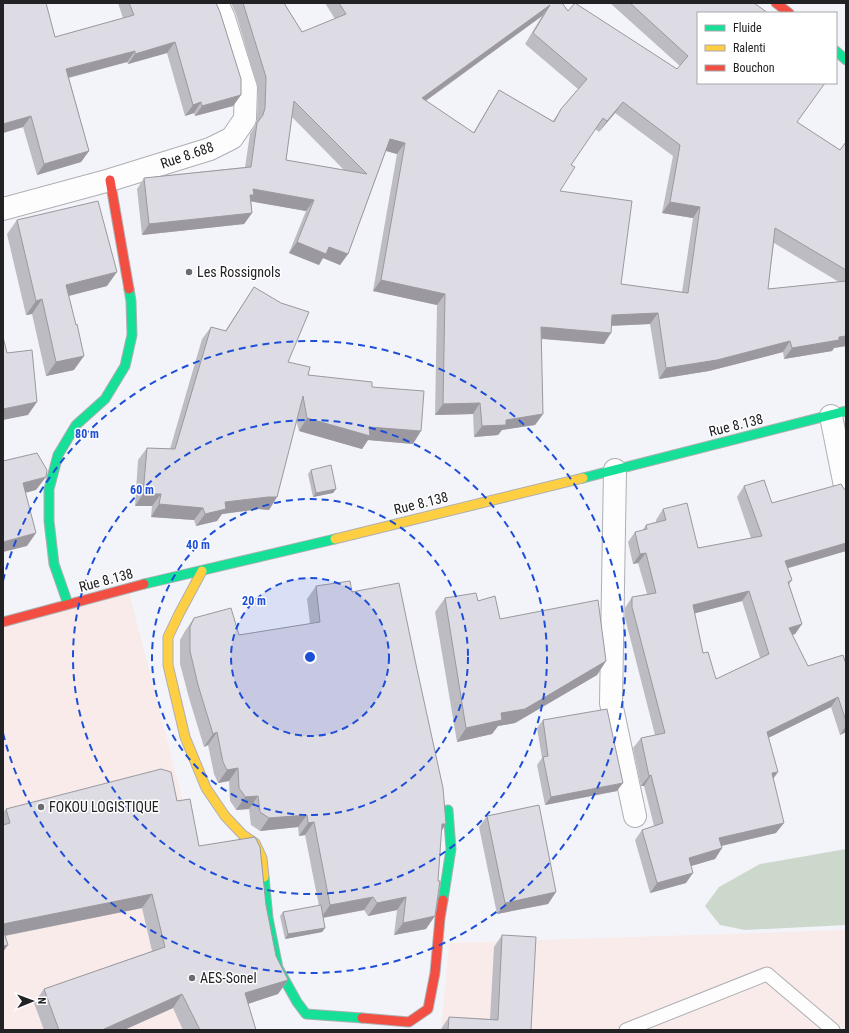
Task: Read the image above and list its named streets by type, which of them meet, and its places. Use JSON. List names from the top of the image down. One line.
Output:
{"streets":{"street":["Rue 8.688","Rue 8.138"]},"places":["Les Rossignols","FOKOU LOGISTIQUE","AES-Sonel"],"legend":["Fluide","Ralenti","Bouchon"],"north":"right","rings":["80 m","60 m","40 m","20 m"]}
